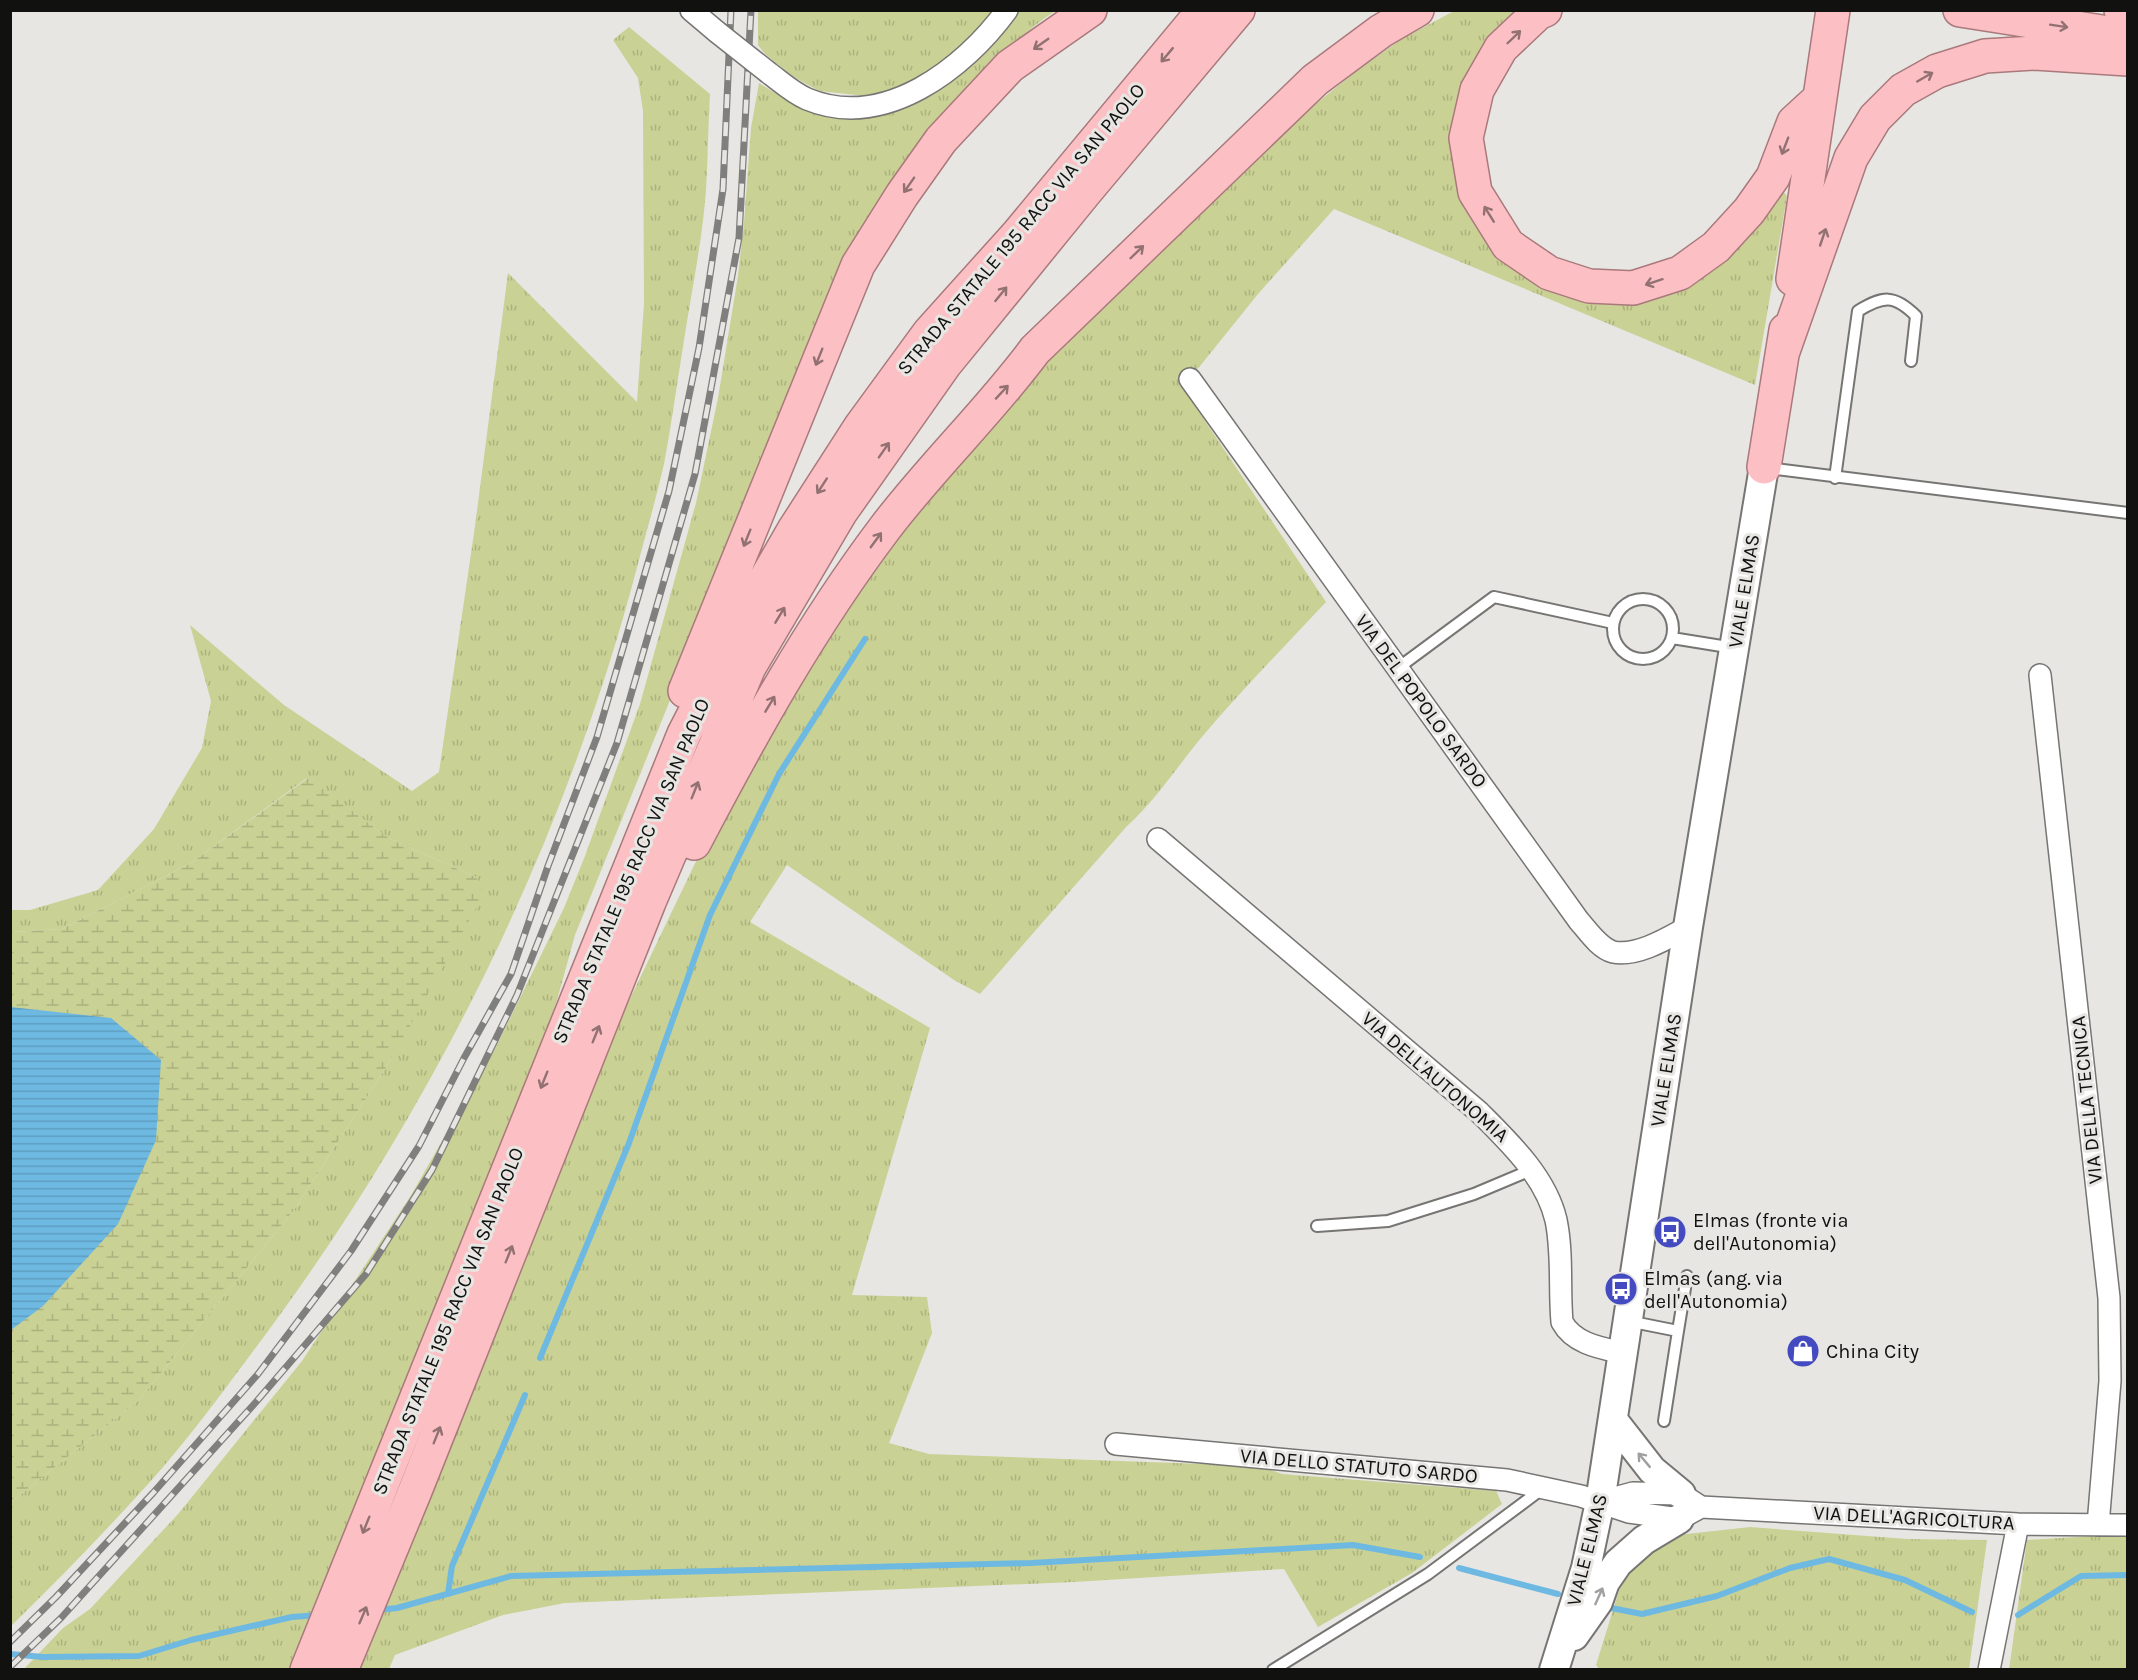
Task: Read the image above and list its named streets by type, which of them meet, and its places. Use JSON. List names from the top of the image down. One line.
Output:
{"streets":{"highway":["STRADA STATALE 195 RACC VIA SAN PAOLO"],"main road":["VIALE ELMAS"],"street":["VIA DEL POPOLO SARDO","VIA DELL'AUTONOMIA","VIA DELLA TECNICA","VIA DELLO STATUTO SARDO","VIA DELL'AGRICOLTURA"]},"crossings":[["VIALE ELMAS","VIA DEL POPOLO SARDO"],["VIALE ELMAS","VIA DELL'AUTONOMIA"],["VIALE ELMAS","VIA DELLO STATUTO SARDO"],["VIALE ELMAS","VIA DELL'AGRICOLTURA"],["VIA DELLA TECNICA","VIA DELL'AGRICOLTURA"],["VIA DELLO STATUTO SARDO","VIA DELL'AGRICOLTURA"]],"places":{"bus stop":["Elmas (fronte via dell'Autonomia)","Elmas (ang. via dell'Autonomia)"],"shop":["China City"]}}
